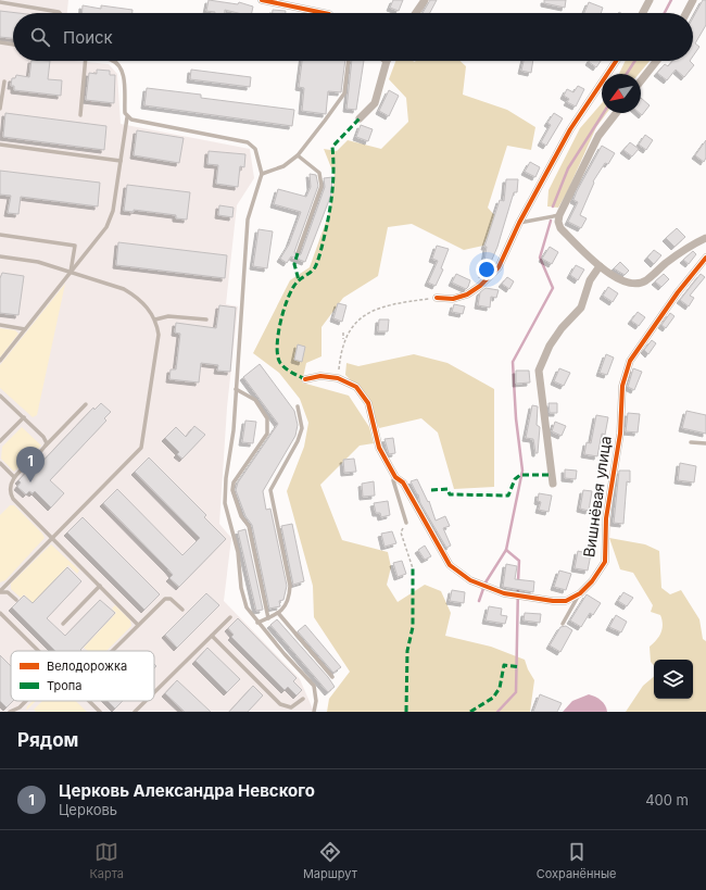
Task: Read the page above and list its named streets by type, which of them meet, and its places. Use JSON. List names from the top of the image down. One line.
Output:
{"streets":{"street":["Вишнёвая улица"]},"legend":["Велодорожка","Тропа"],"north":"bottom left","page":{"search":"Поиск","pins":"1","heading":"Рядом","list":[{"mark":"1","name":"Церковь Александра Невского","note":"Церковь","value":"400 m"}],"nav":["Карта","Маршрут","Сохранённые"]}}
